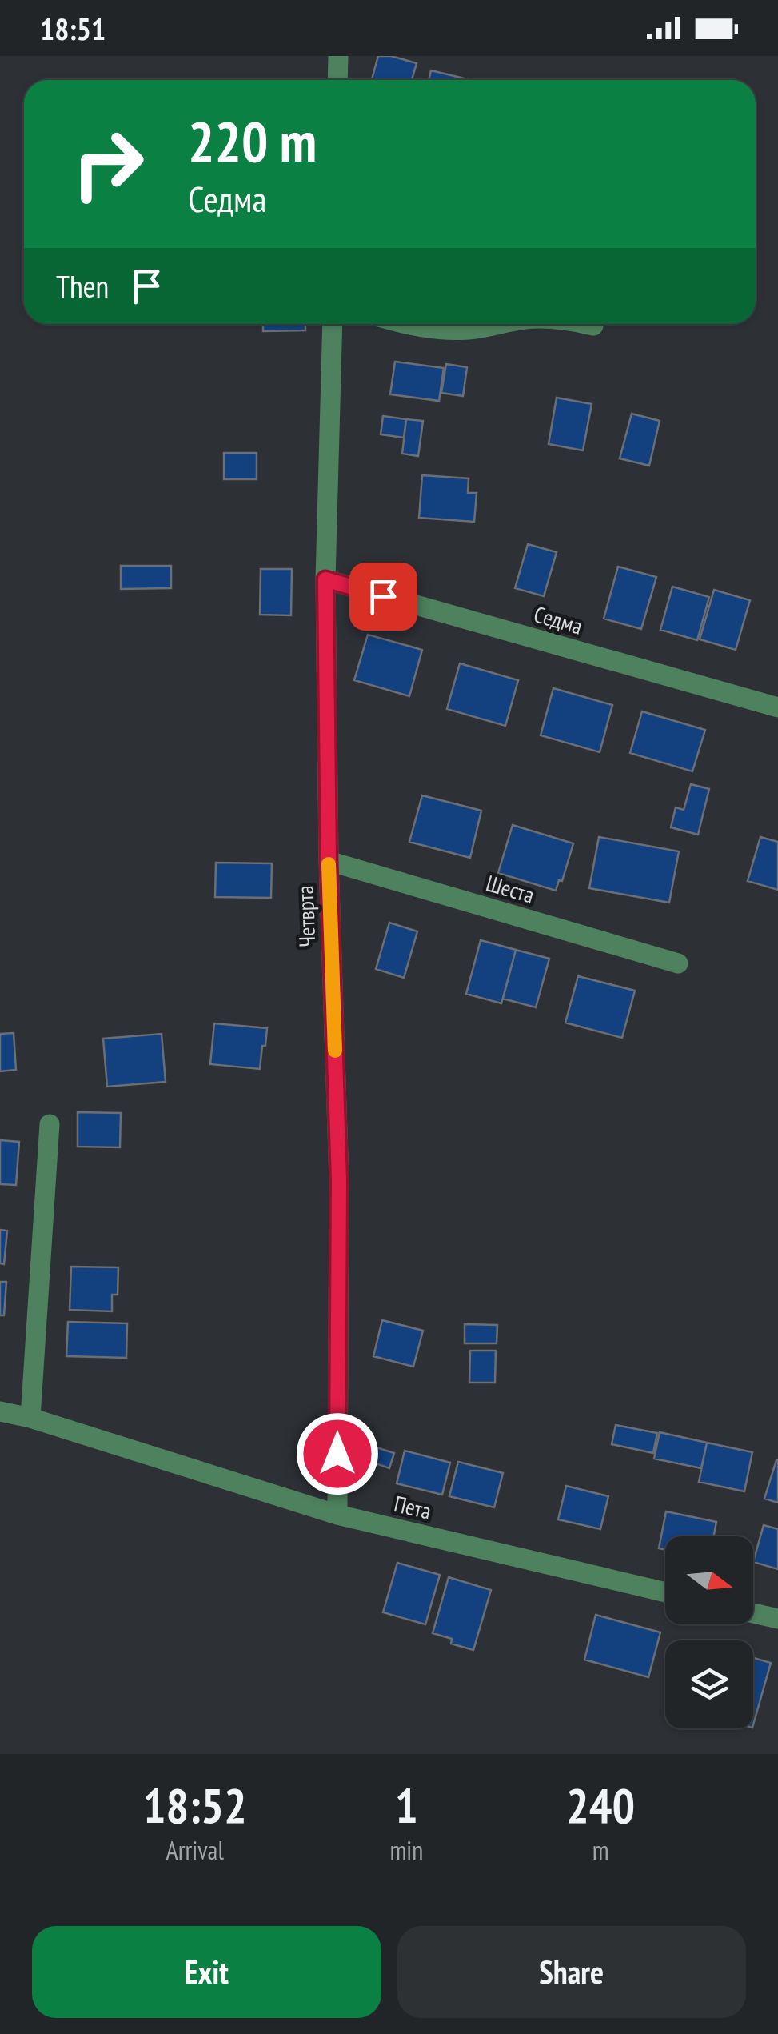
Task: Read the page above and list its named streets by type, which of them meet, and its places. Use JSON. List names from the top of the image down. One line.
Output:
{"streets":{"street":["Седма","Шеста","Четврта","Пета"]},"crossings":[["Седма","Четврта"],["Шеста","Четврта"],["Четврта","Пета"]],"north":"right","page":{"status":"18:51","turn":["220 m","Седма"],"then":"Then","eta":["18:52","Arrival","1","min","240","m"],"buttons":["Exit","Share"]}}
